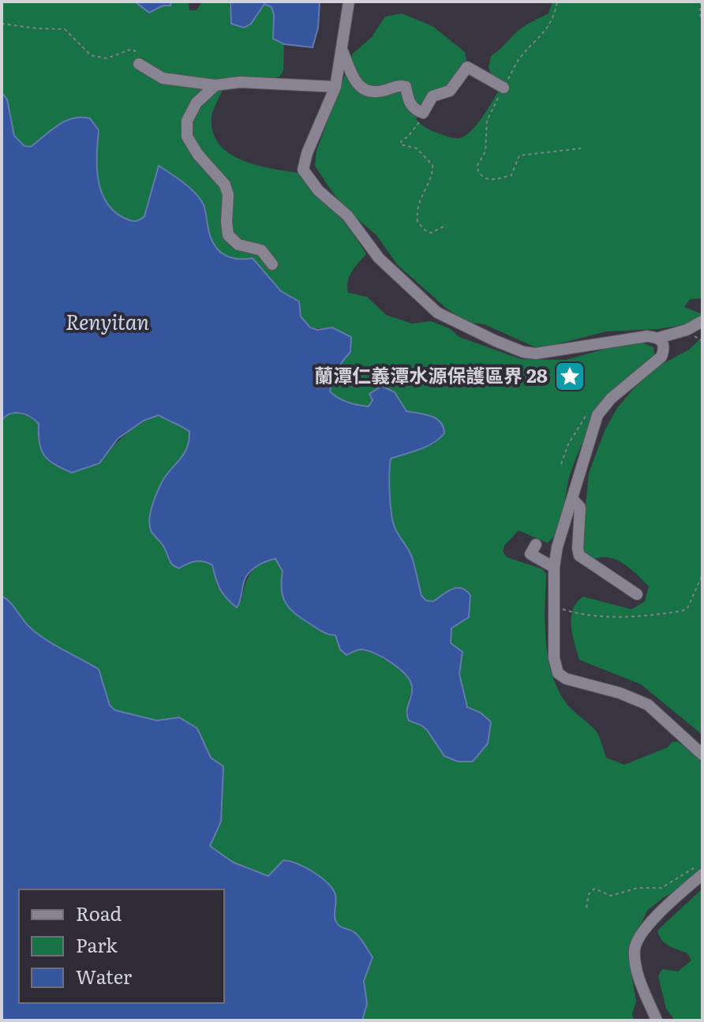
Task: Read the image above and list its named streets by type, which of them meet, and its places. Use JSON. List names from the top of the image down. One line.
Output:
{"water":["Renyitan"],"places":{"place":["蘭潭仁義潭水源保護區界 28"]},"legend":["Road","Park","Water"]}
